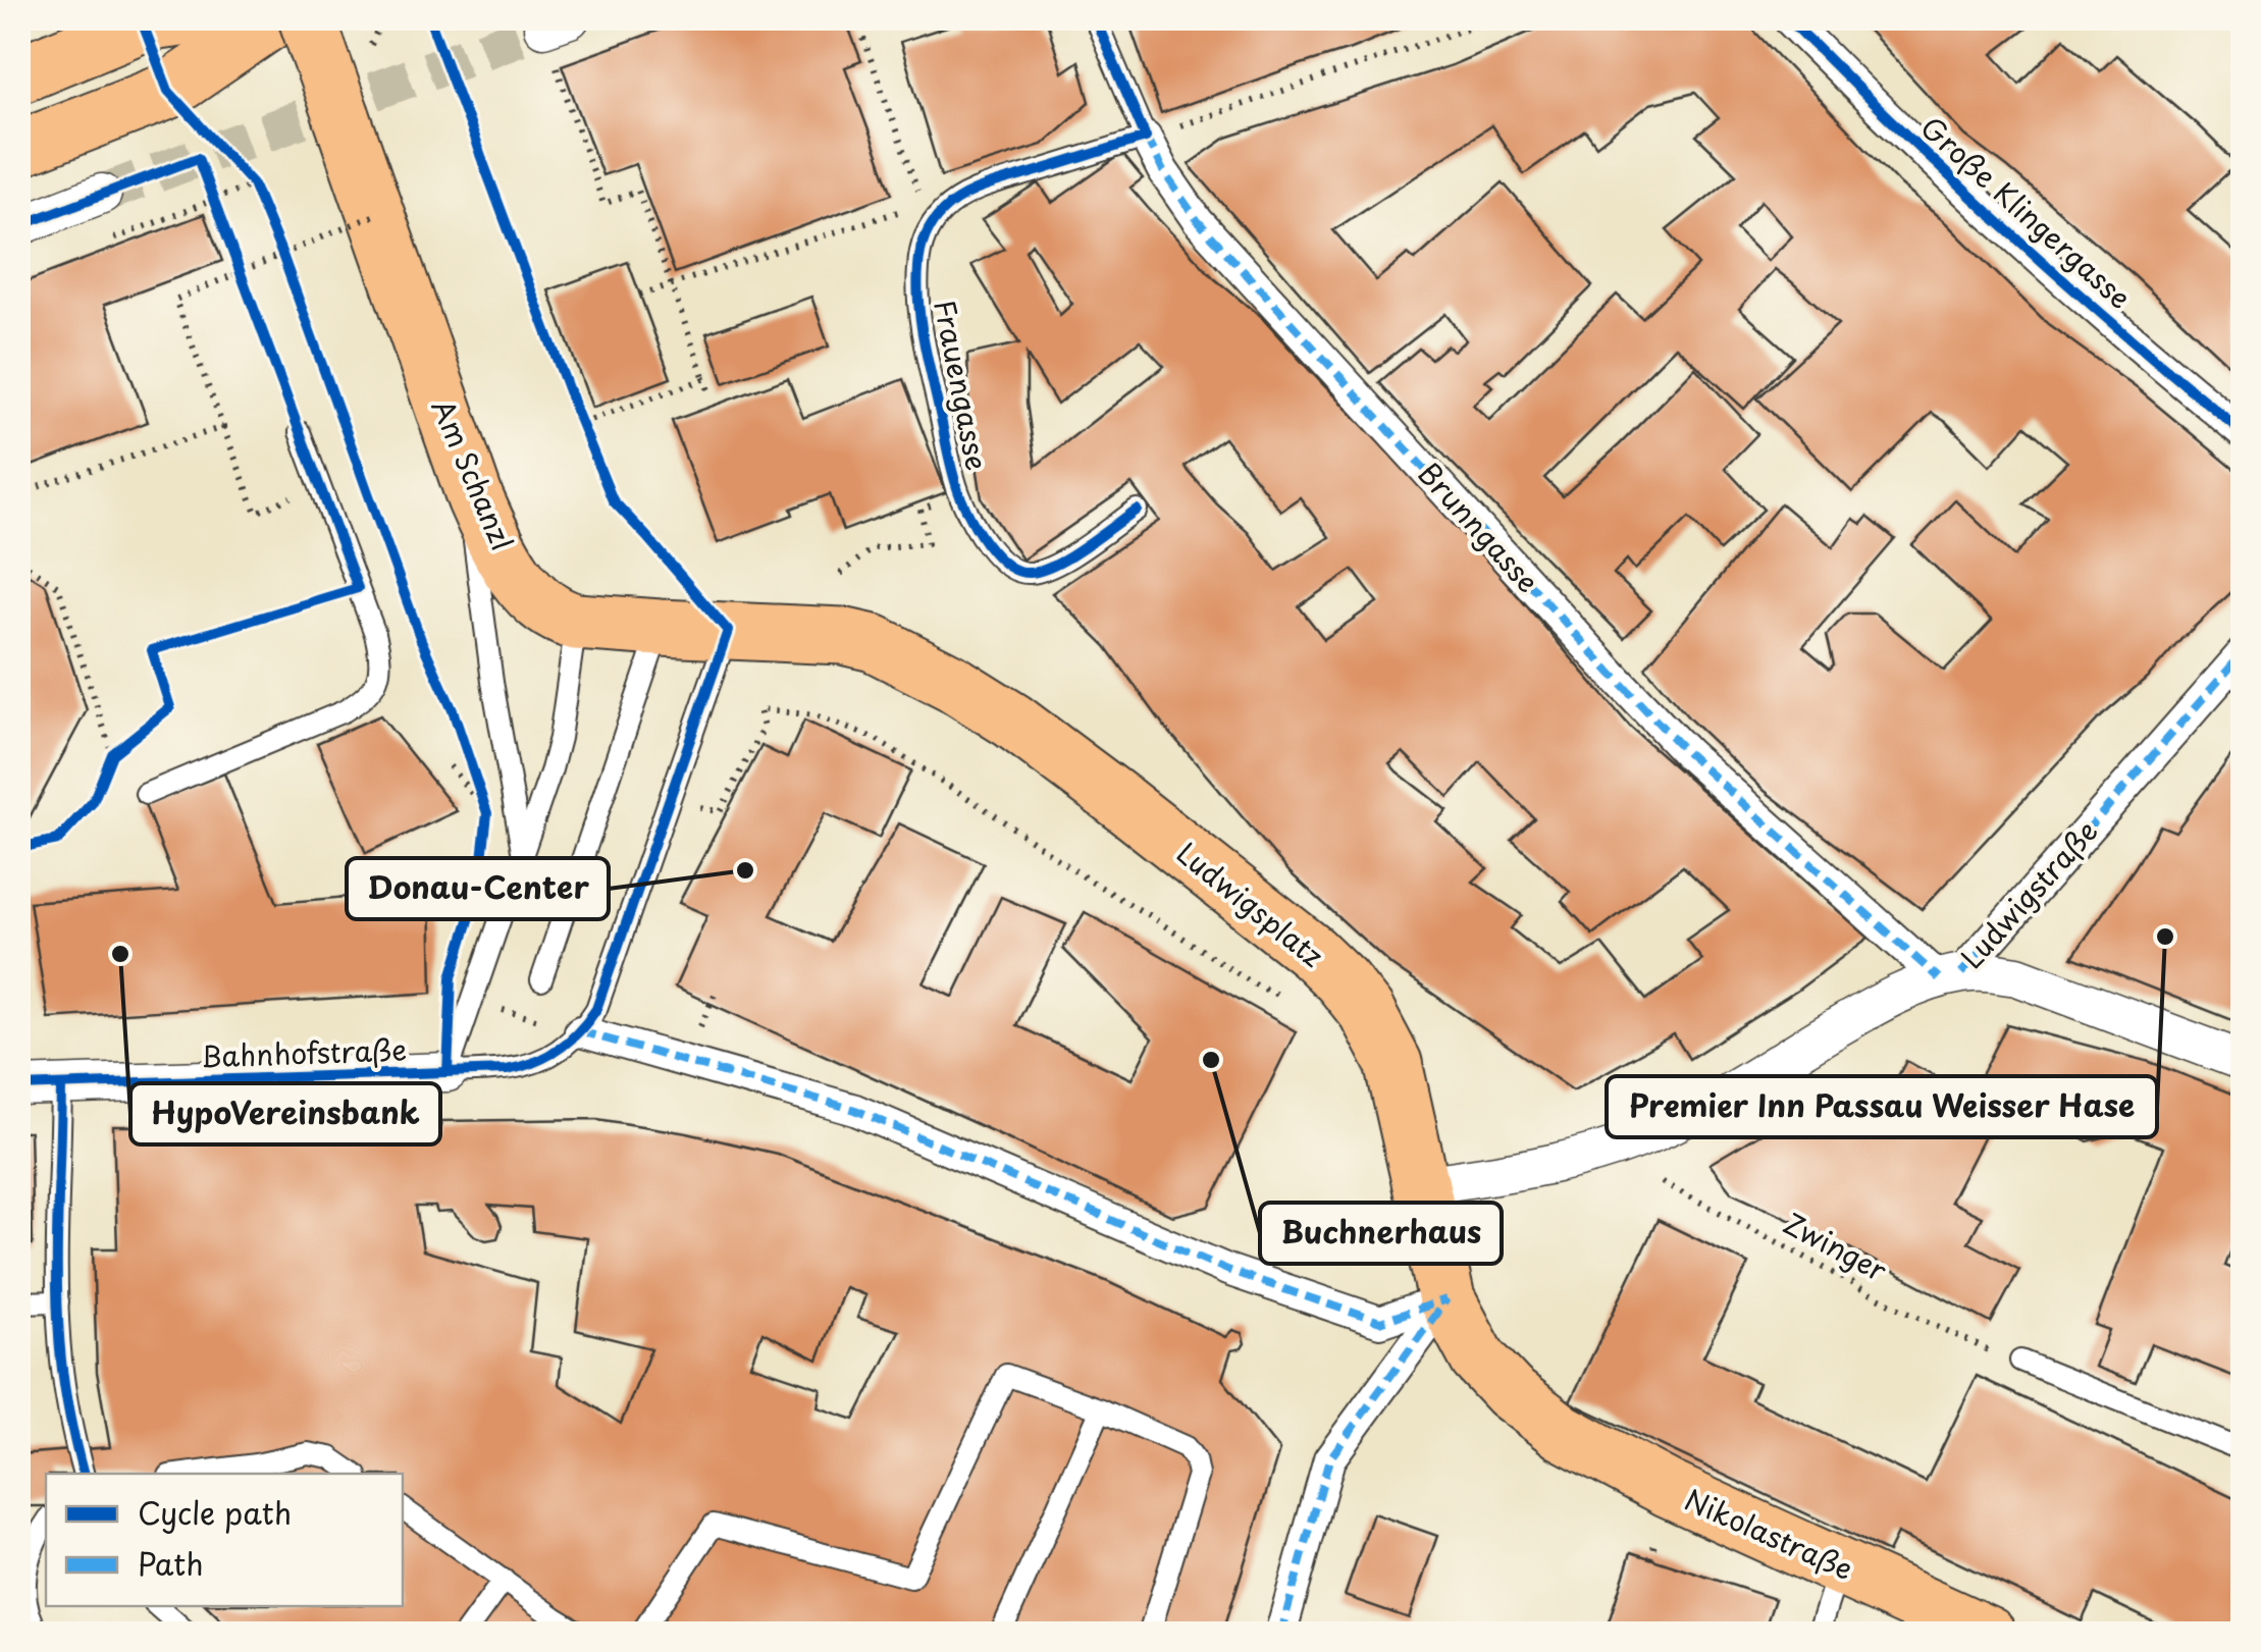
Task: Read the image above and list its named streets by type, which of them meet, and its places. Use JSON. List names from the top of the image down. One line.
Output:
{"streets":{"main road":["Am Schanzl","Ludwigsplatz","Nikolastraße"],"street":["Große Klingergasse","Brunngasse","Ludwigstraße","Bahnhofstraße"],"lane":["Frauengasse"],"path":["Zwinger"]},"crossings":[["Am Schanzl","Ludwigsplatz"],["Brunngasse","Ludwigstraße"],["Ludwigstraße","Ludwigsplatz"],["Ludwigsplatz","Nikolastraße"]],"places":["Donau-Center","Premier Inn Passau Weisser Hase","HypoVereinsbank","Buchnerhaus"],"legend":["Cycle path","Path"]}
